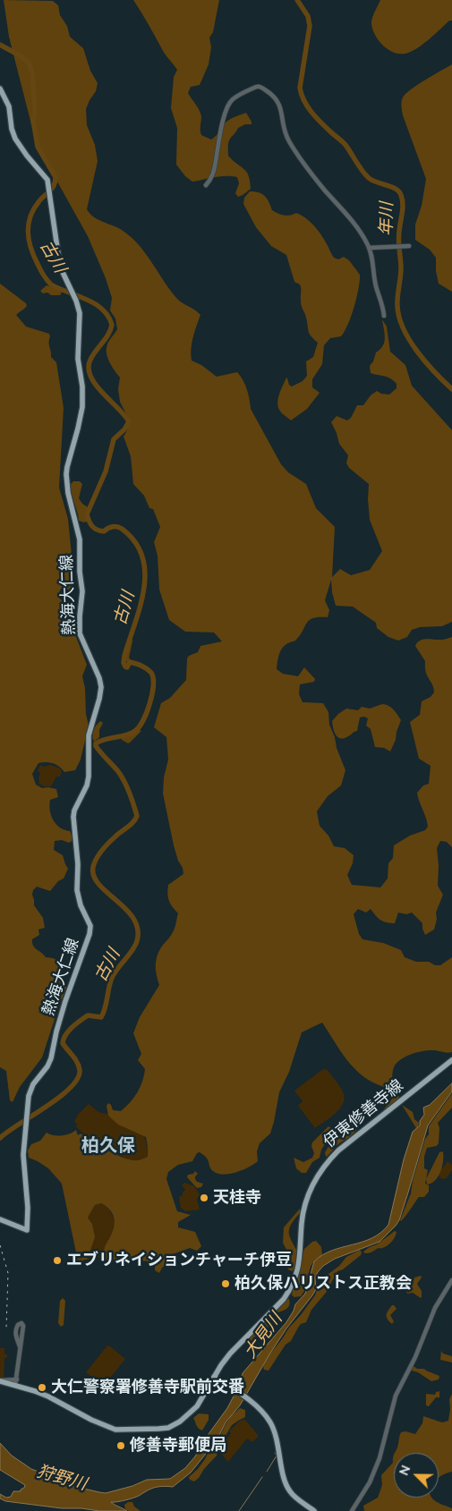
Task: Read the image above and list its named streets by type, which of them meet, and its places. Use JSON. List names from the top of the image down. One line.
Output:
{"streets":{"main road":["熱海大仁線","伊東修善寺線"]},"districts":["柏久保"],"water":["年川","古川","大見川","狩野川"],"places":["天桂寺","エブリネイションチャーチ伊豆","柏久保ハリストス正教会","大仁警察署修善寺駅前交番","修善寺郵便局"],"north":"top left"}
